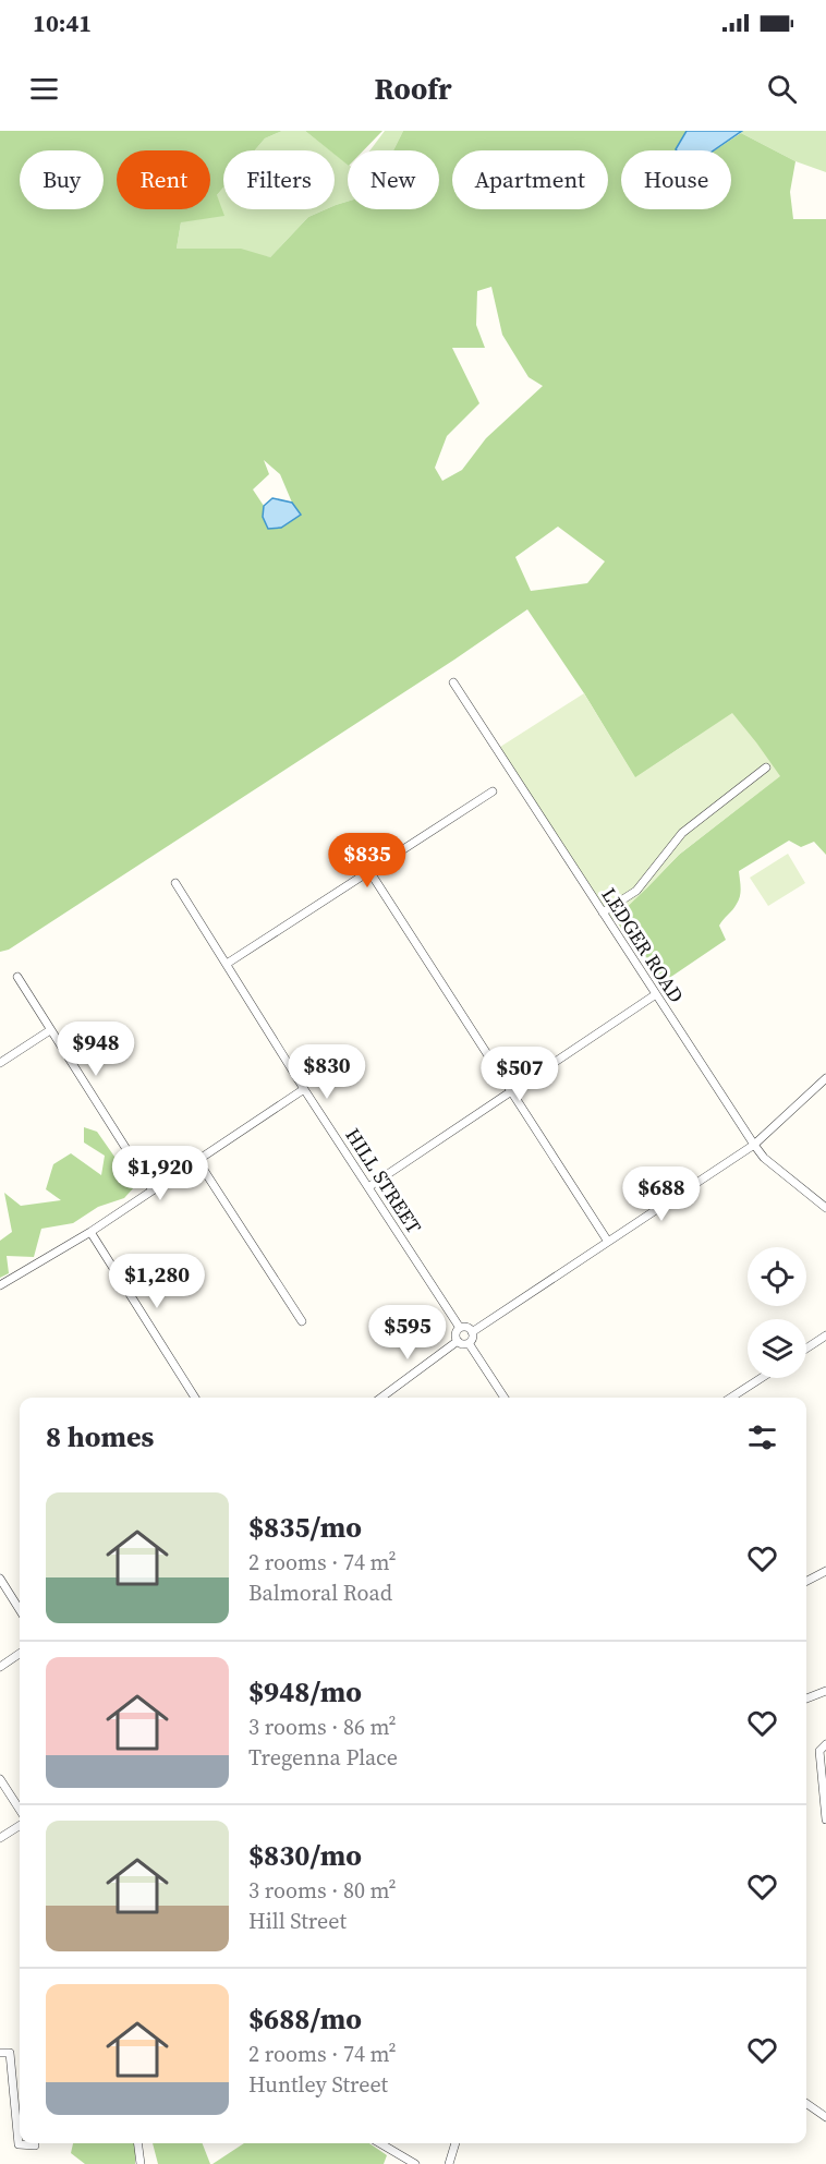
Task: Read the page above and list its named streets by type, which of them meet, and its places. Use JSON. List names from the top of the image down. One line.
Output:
{"streets":{"street":["LEDGER ROAD","HILL STREET"]},"page":{"status":"10:41","header":"Roofr","chip":["Buy","Rent","Filters","New","Apartment","House"],"price":["$835","$948","$830","$507","$1,920","$688","$1,280","$595"],"heading":"8 homes","list":[{"name":"$835/mo","note":"2 rooms · 74 m² · Balmoral Road"},{"name":"$948/mo","note":"3 rooms · 86 m² · Tregenna Place"},{"name":"$830/mo","note":"3 rooms · 80 m² · Hill Street"},{"name":"$688/mo","note":"2 rooms · 74 m² · Huntley Street"}]}}
